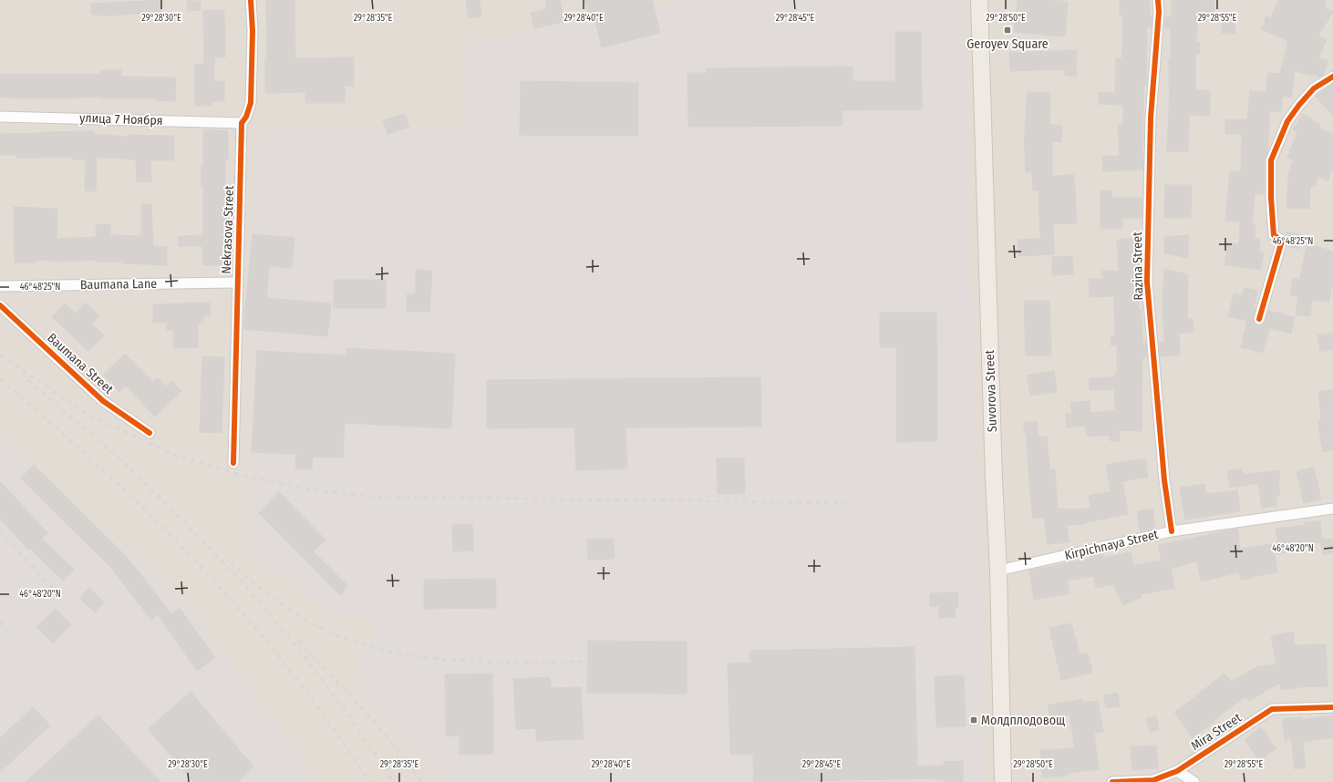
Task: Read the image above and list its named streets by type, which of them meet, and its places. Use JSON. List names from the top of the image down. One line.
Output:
{"streets":{"main road":["Suvorova Street"],"street":["улица 7 Ноября","Nekrasova Street","Razina Street","Baumana Lane","Baumana Street","Kirpichnaya Street","Mira Street"]},"crossings":[["улица 7 Ноября","Nekrasova Street"],["Nekrasova Street","Baumana Lane"],["Razina Street","Kirpichnaya Street"],["Suvorova Street","Kirpichnaya Street"]],"places":{"transit":["Geroyev Square","Молдплодовощ"]},"coordinates":["29°28'30\"E","29°28'35\"E","29°28'40\"E","29°28'45\"E","29°28'50\"E","29°28'55\"E","46°48'25\"N","46°48'20\"N"]}
